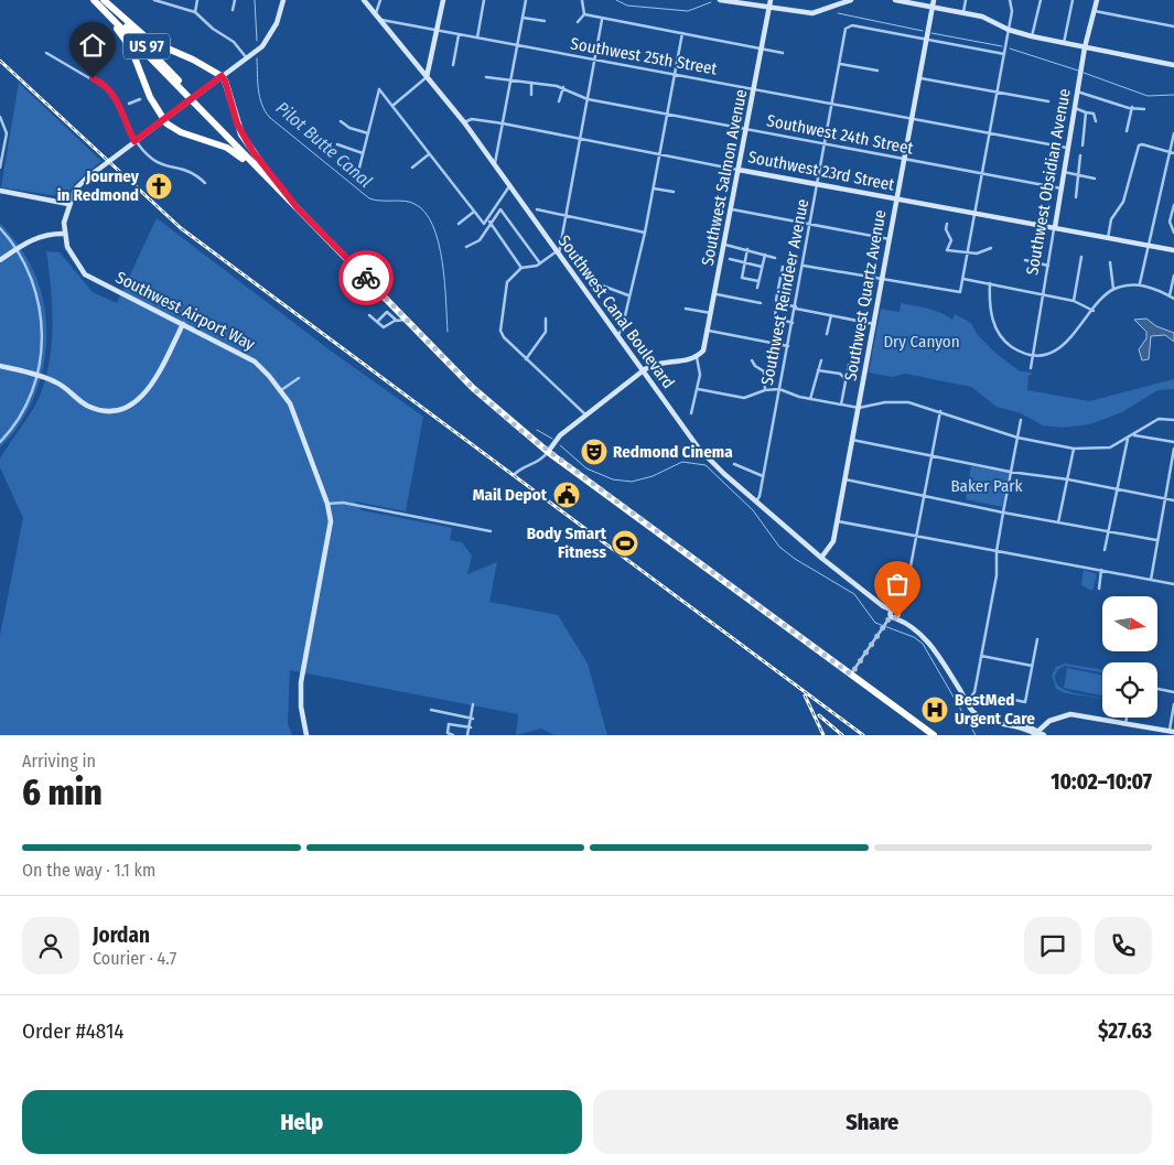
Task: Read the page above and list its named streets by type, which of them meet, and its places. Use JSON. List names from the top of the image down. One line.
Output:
{"streets":{"highway":["US 97"],"main road":["Southwest 23rd Street","Southwest Salmon Avenue","Southwest Obsidian Avenue","Southwest Quartz Avenue","Southwest Airport Way","Southwest Canal Boulevard"],"street":["Southwest 25th Street","Southwest 24th Street","Southwest Reindeer Avenue"]},"crossings":[["Southwest 25th Street","Southwest Salmon Avenue"],["Southwest 25th Street","Southwest Obsidian Avenue"],["Southwest 25th Street","Southwest Reindeer Avenue"],["Southwest 25th Street","Southwest Quartz Avenue"],["Southwest 25th Street","Southwest Canal Boulevard"],["Southwest 24th Street","Southwest Salmon Avenue"],["Southwest 24th Street","Southwest Obsidian Avenue"],["Southwest 24th Street","Southwest Reindeer Avenue"],["Southwest 24th Street","Southwest Quartz Avenue"],["Southwest 23rd Street","Southwest Salmon Avenue"],["Southwest 23rd Street","Southwest Obsidian Avenue"],["Southwest 23rd Street","Southwest Reindeer Avenue"],["Southwest 23rd Street","Southwest Quartz Avenue"],["Southwest 23rd Street","Southwest Canal Boulevard"],["Southwest Reindeer Avenue","Southwest Quartz Avenue"],["Southwest Reindeer Avenue","Southwest Canal Boulevard"],["Southwest Quartz Avenue","Southwest Canal Boulevard"]],"water":["Pilot Butte Canal"],"parks":["Dry Canyon","Baker Park"],"places":{"church":["Journey in Redmond"],"theatre":["Redmond Cinema"],"public building":["Mail Depot"],"sports":["Body Smart Fitness"],"hospital":["BestMed Urgent Care"]},"north":"right","page":{"heading":["6 min","Arriving in","10:02–10:07"],"panel":["Jordan","Courier · 4.7","Order #4814","$27.63"],"bar":"On the way · 1.1 km","buttons":["Help","Share"]}}
